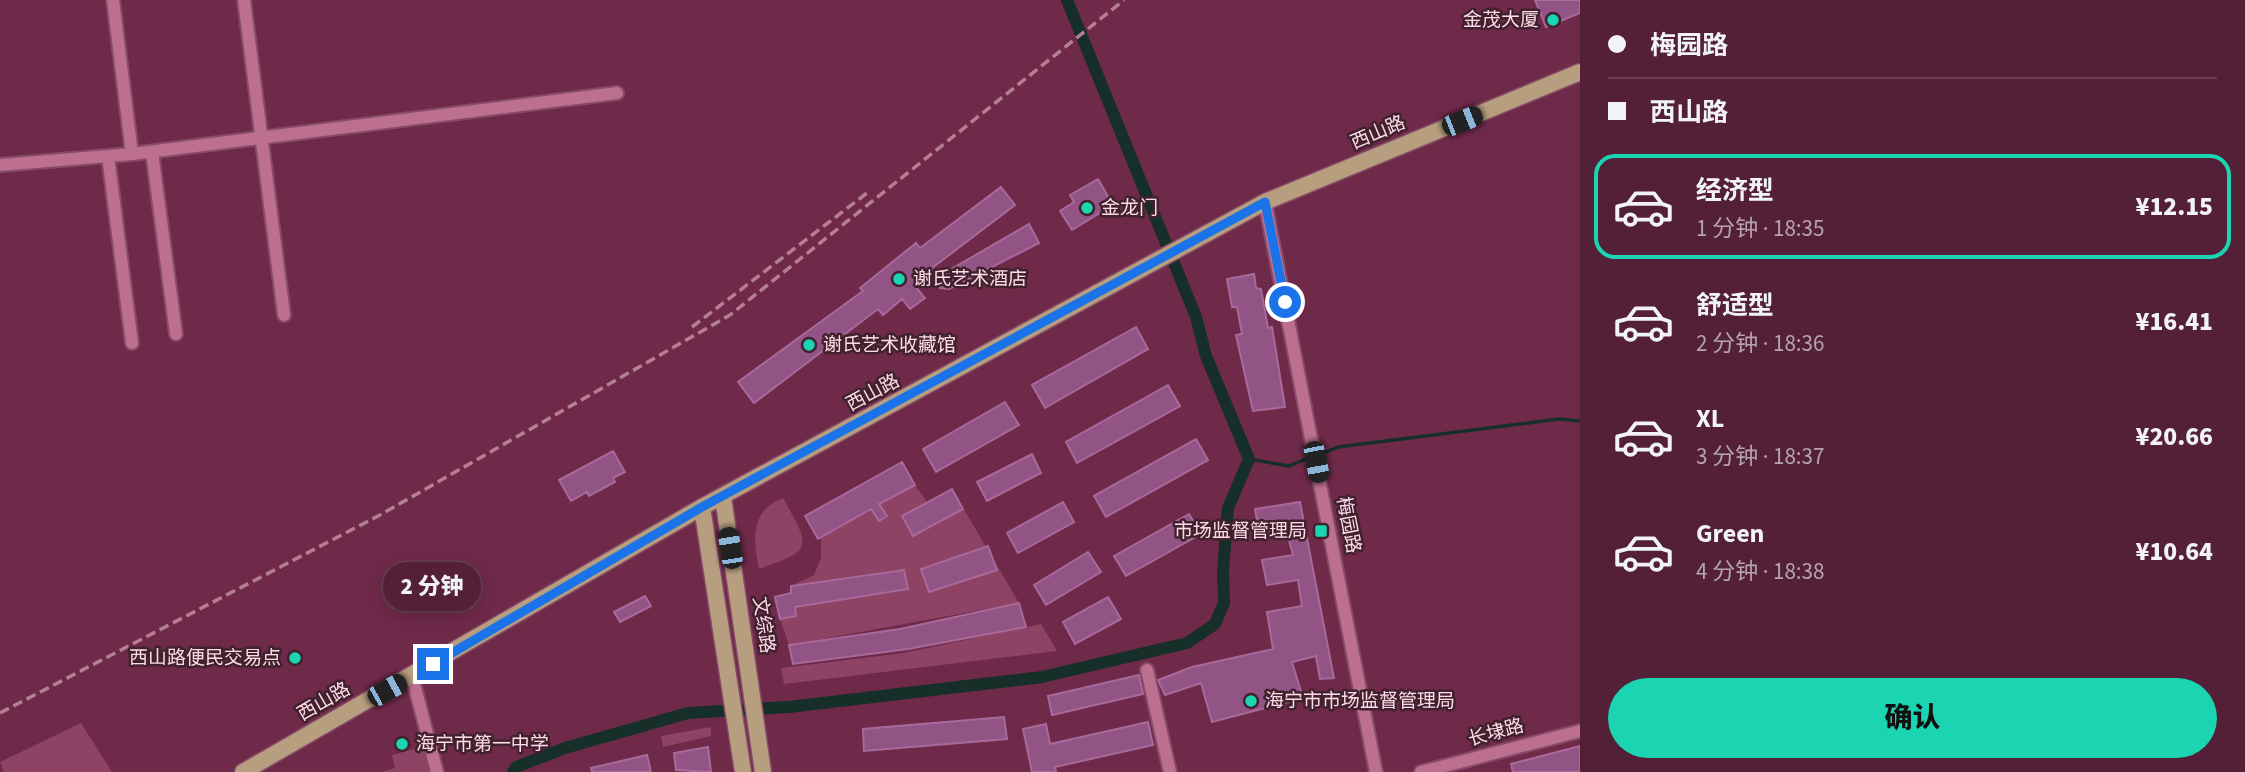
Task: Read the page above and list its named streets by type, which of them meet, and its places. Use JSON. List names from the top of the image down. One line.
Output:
{"streets":{"main road":["西山路","文综路"],"street":["梅园路","长埭路"]},"crossings":[["西山路","梅园路"],["西山路","文综路"]],"places":{"other":["金茂大厦","金龙门","谢氏艺术酒店","谢氏艺术收藏馆","西山路便民交易点","海宁市市场监督管理局","海宁市第一中学"],"transit":["市场监督管理局"]},"page":{"banner":["梅园路","西山路"],"list":[{"name":"经济型","note":"1 分钟 · 18:35","value":"¥12.15"},{"name":"舒适型","note":"2 分钟 · 18:36","value":"¥16.41"},{"name":"XL","note":"3 分钟 · 18:37","value":"¥20.66"},{"name":"Green","note":"4 分钟 · 18:38","value":"¥10.64"}],"bubble":"2 分钟","buttons":"确认"}}
